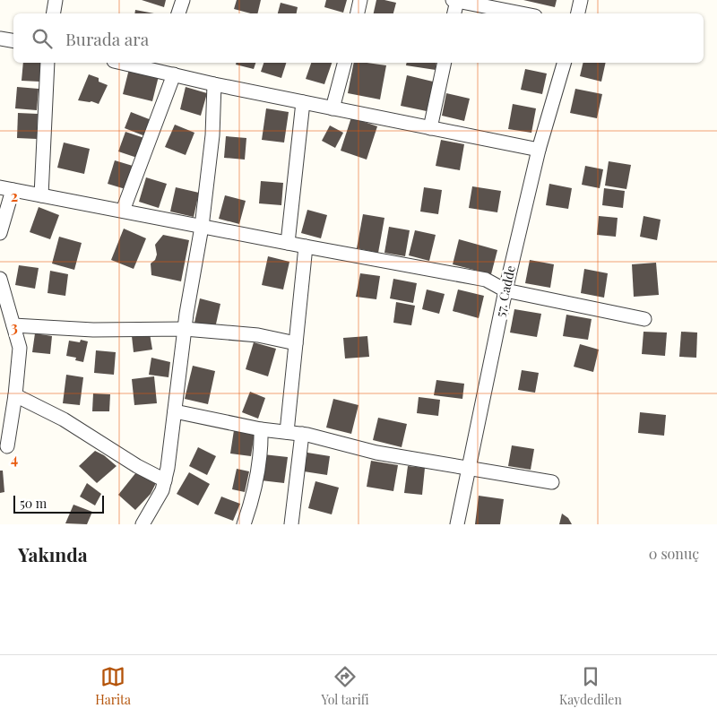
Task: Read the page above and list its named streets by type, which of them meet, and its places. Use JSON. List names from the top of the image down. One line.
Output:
{"streets":{"street":["57. Cadde"]},"scale_bar":"50 m","page":{"search":"Burada ara","scale":"50 m","heading":["Yakında","0 sonuç"],"nav":["Harita","Yol tarifi","Kaydedilen"]},"grid":{"rows":["2","3","4"]}}
